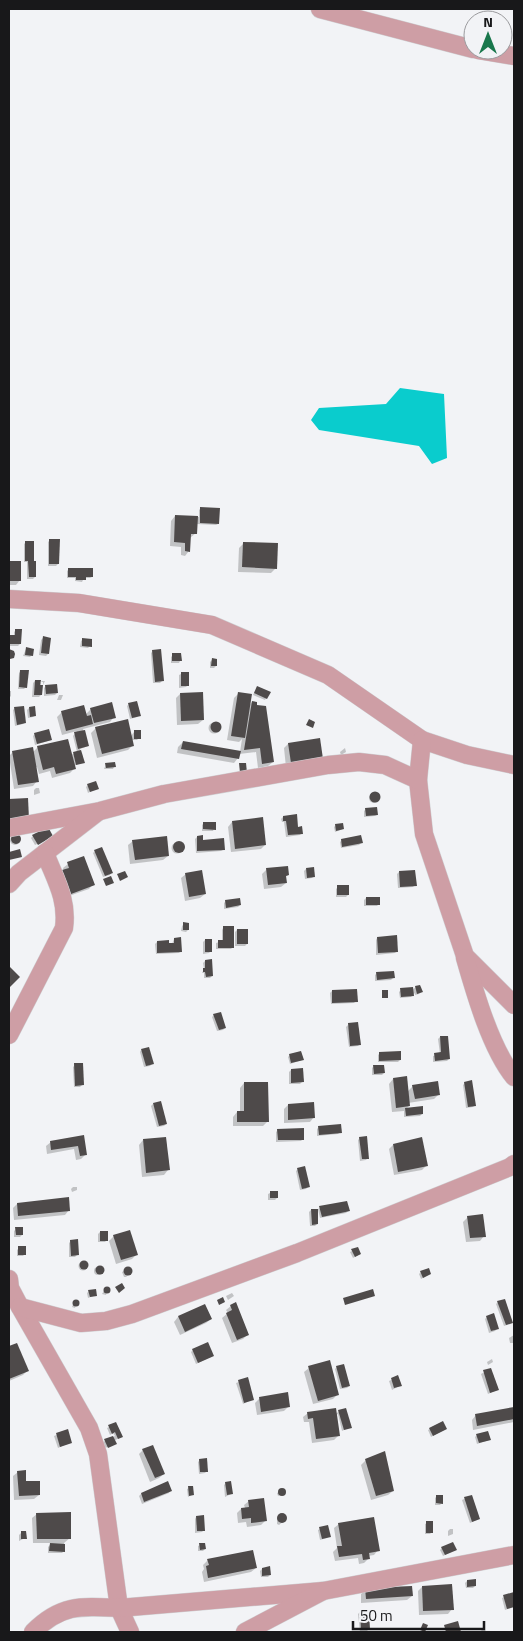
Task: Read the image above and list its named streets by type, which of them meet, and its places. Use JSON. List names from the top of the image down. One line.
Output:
{"scale_bar":"50 m","north":"top"}
